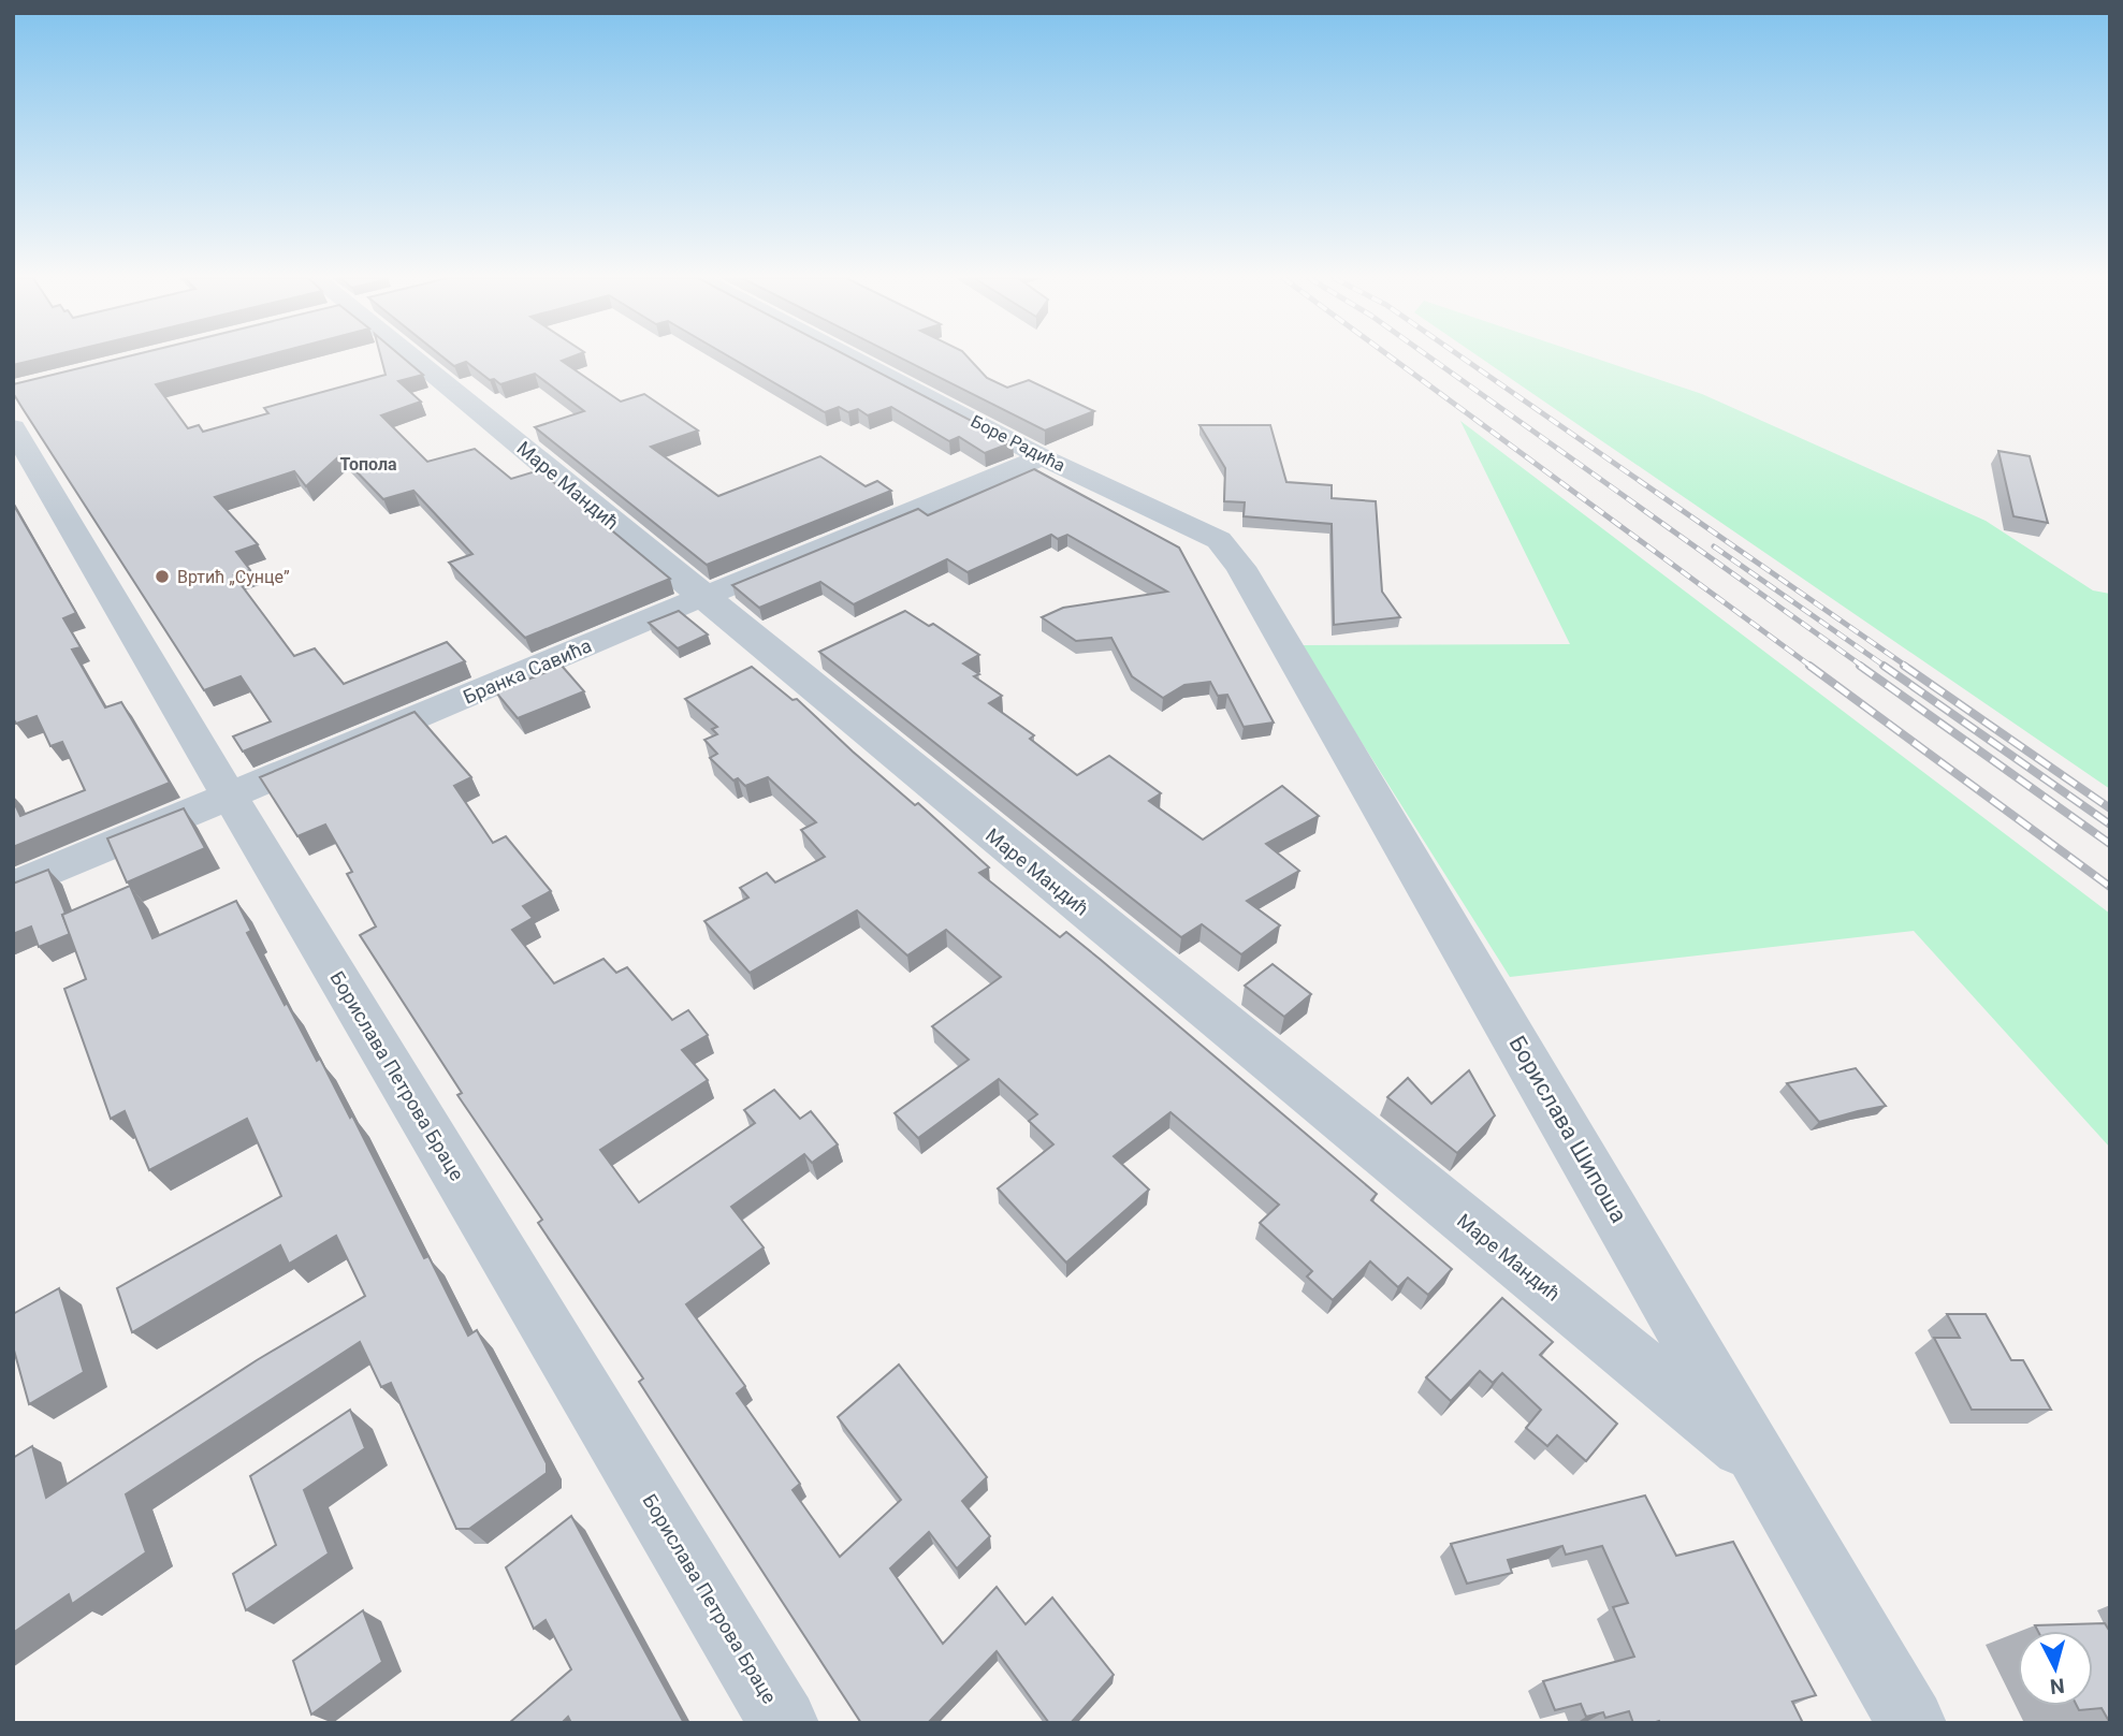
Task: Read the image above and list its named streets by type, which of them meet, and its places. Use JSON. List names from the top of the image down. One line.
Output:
{"streets":{"street":["Боре Радића","Маре Мандић","Бранка Савића","Борислава Петрова Браце","Борислава Шипоша"]},"crossings":[["Боре Радића","Бранка Савића"],["Боре Радића","Борислава Шипоша"],["Маре Мандић","Бранка Савића"],["Маре Мандић","Борислава Шипоша"],["Бранка Савића","Борислава Петрова Браце"]],"districts":["Топола"],"places":["Вртић „Сунце”"],"north":"bottom"}
